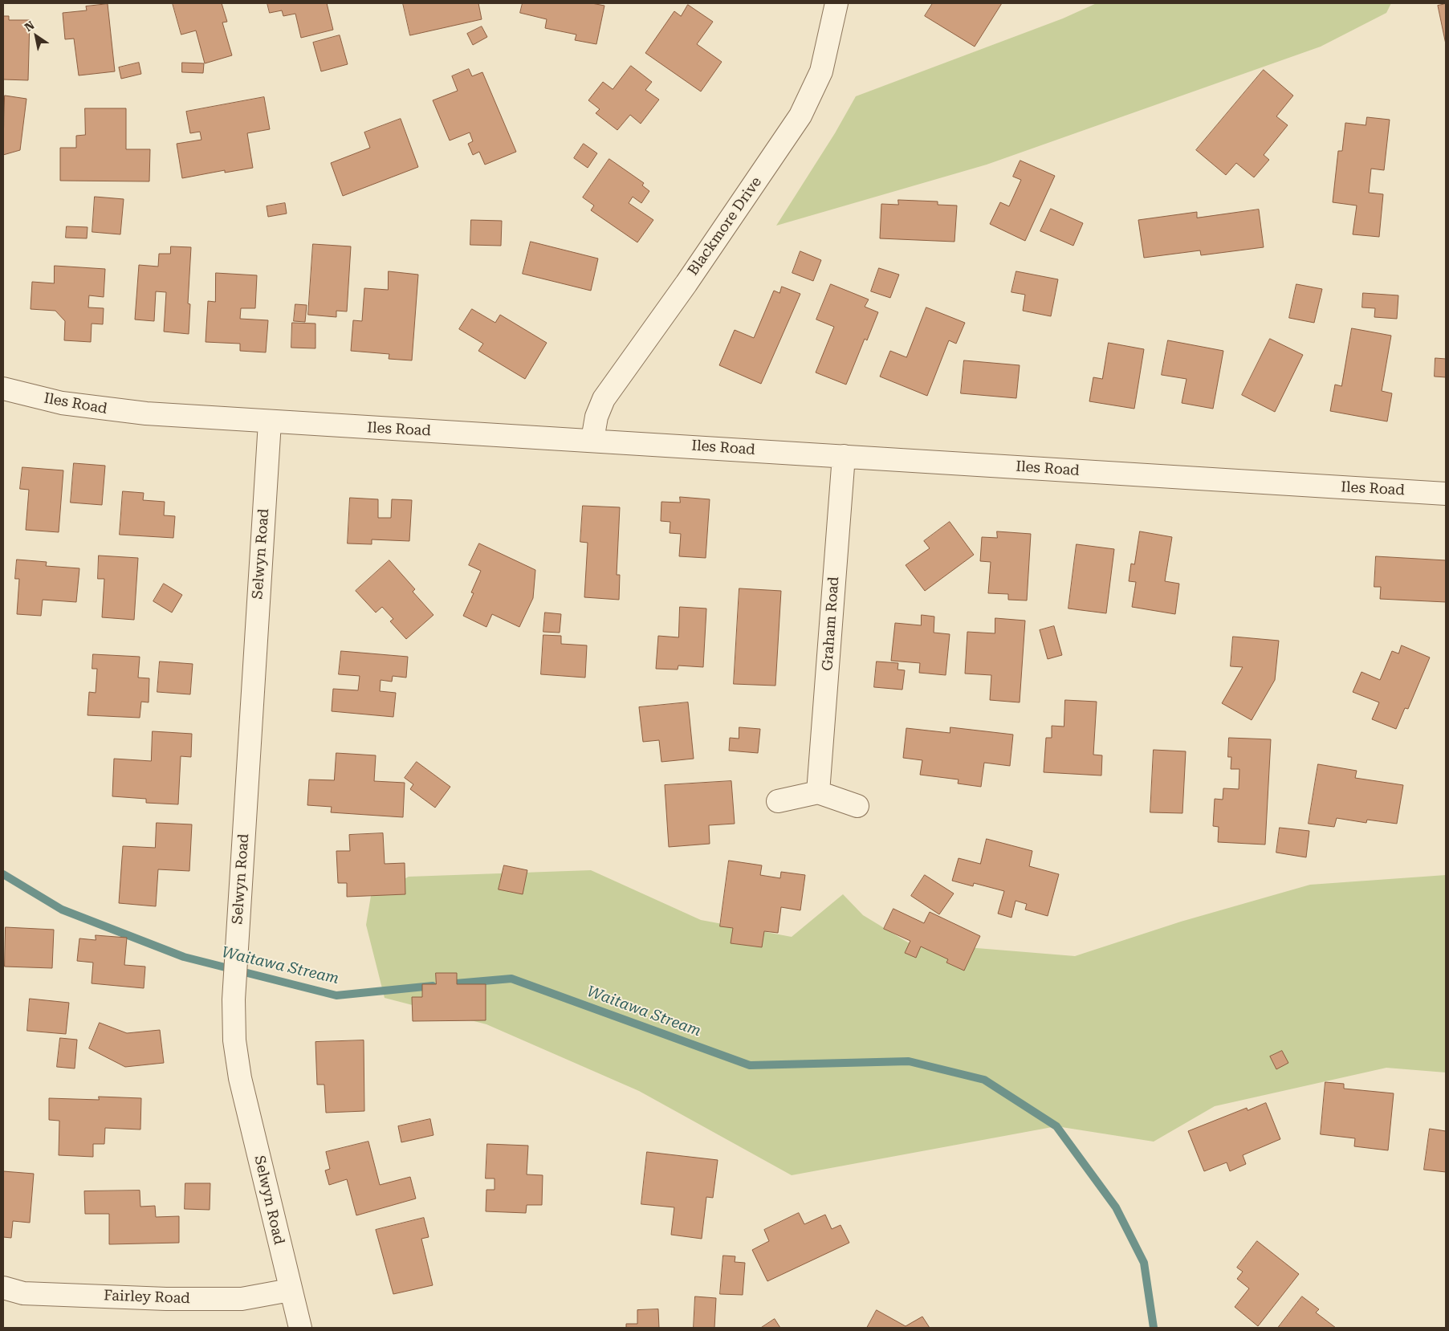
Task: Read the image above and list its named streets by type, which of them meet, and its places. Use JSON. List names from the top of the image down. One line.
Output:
{"streets":{"street":["Blackmore Drive","Iles Road","Selwyn Road","Graham Road","Fairley Road"]},"crossings":[["Blackmore Drive","Iles Road"],["Iles Road","Selwyn Road"],["Iles Road","Graham Road"],["Selwyn Road","Fairley Road"]],"water":["Waitawa Stream"],"north":"top left"}
